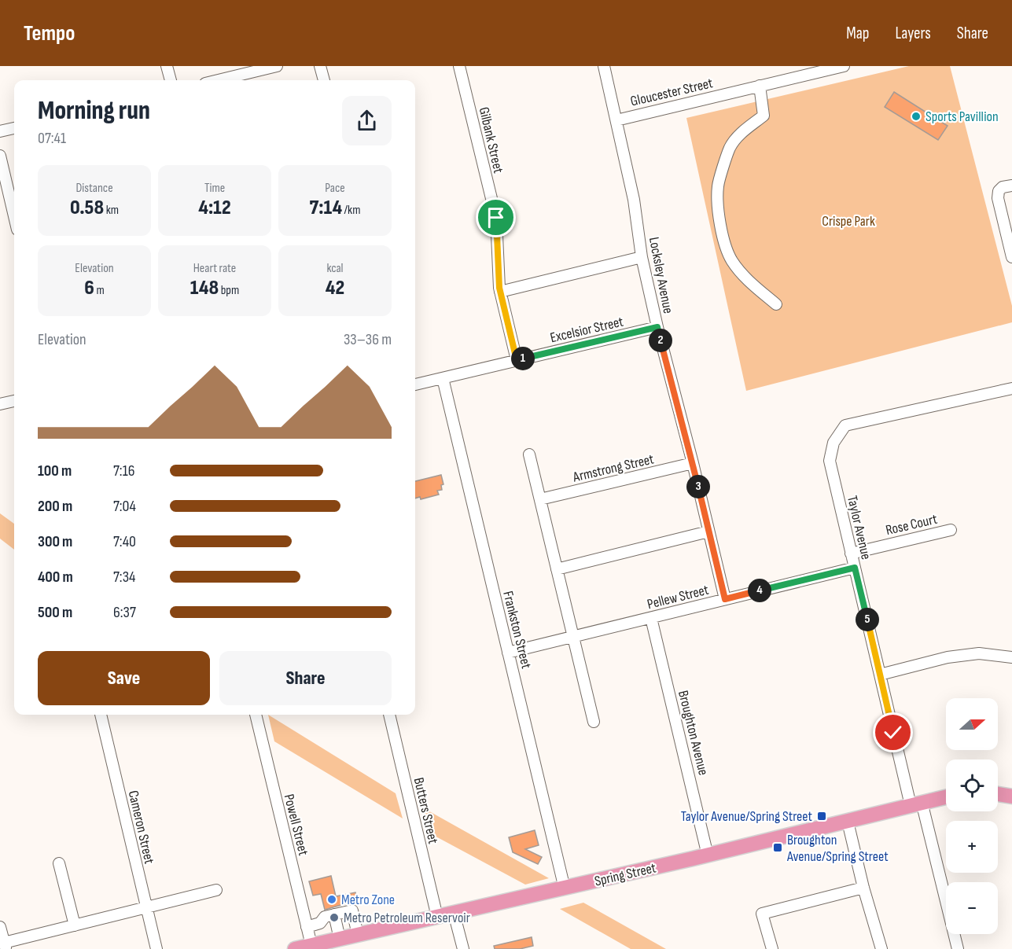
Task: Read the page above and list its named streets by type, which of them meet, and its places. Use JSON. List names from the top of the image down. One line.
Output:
{"streets":{"main road":["Spring Street"],"street":["Gloucester Street","Gilbank Street","Locksley Avenue","Excelsior Street","Armstrong Street","Rose Court","Taylor Avenue","Pellew Street","Frankston Street","Broughton Avenue","Butters Street","Powell Street","Cameron Street"]},"crossings":[["Gloucester Street","Locksley Avenue"],["Gilbank Street","Excelsior Street"],["Locksley Avenue","Excelsior Street"],["Locksley Avenue","Armstrong Street"],["Locksley Avenue","Pellew Street"],["Excelsior Street","Frankston Street"],["Rose Court","Taylor Avenue"],["Taylor Avenue","Pellew Street"],["Taylor Avenue","Spring Street"],["Pellew Street","Frankston Street"],["Pellew Street","Broughton Avenue"],["Frankston Street","Spring Street"],["Broughton Avenue","Spring Street"],["Butters Street","Spring Street"],["Powell Street","Spring Street"]],"parks":["Crispe Park"],"places":{"other":["Sports Pavillion","Metro Zone","Metro Petroleum Reservoir"],"transit":["Taylor Avenue/Spring Street","Broughton Avenue/Spring Street"]},"north":"right","page":{"header":"Tempo","nav":["Map","Layers","Share"],"heading":["Morning run","07:41"],"stats":[["Distance","0.58 km"],["Time","4:12"],["Pace","7:14 /km"],["Elevation","6 m"],["Heart rate","148 bpm"],["kcal","42"]],"chart":["Elevation","33–36 m"],"pins":["2","1","3","4","5"],"list":[{"name":"100 m","note":"7:16"},{"name":"200 m","note":"7:04"},{"name":"300 m","note":"7:40"},{"name":"400 m","note":"7:34"},{"name":"500 m","note":"6:37"}],"buttons":["Save","Share"],"map_buttons":["+","−"]}}
